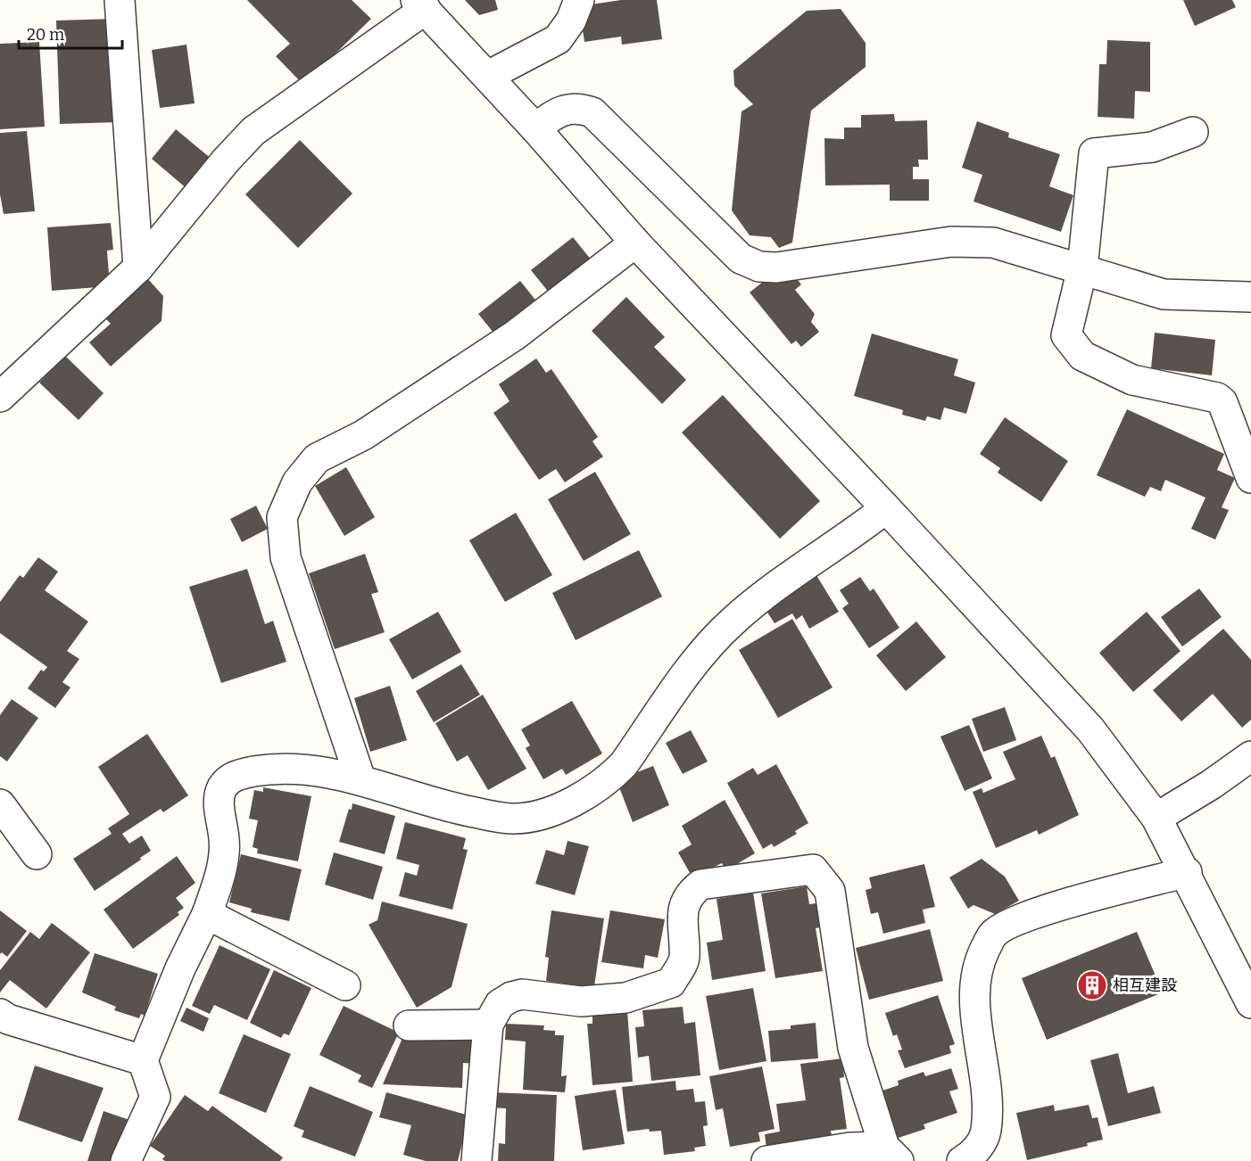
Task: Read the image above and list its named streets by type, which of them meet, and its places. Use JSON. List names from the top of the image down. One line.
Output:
{"places":{"building":["相互建設"]},"scale_bar":"20 m"}
